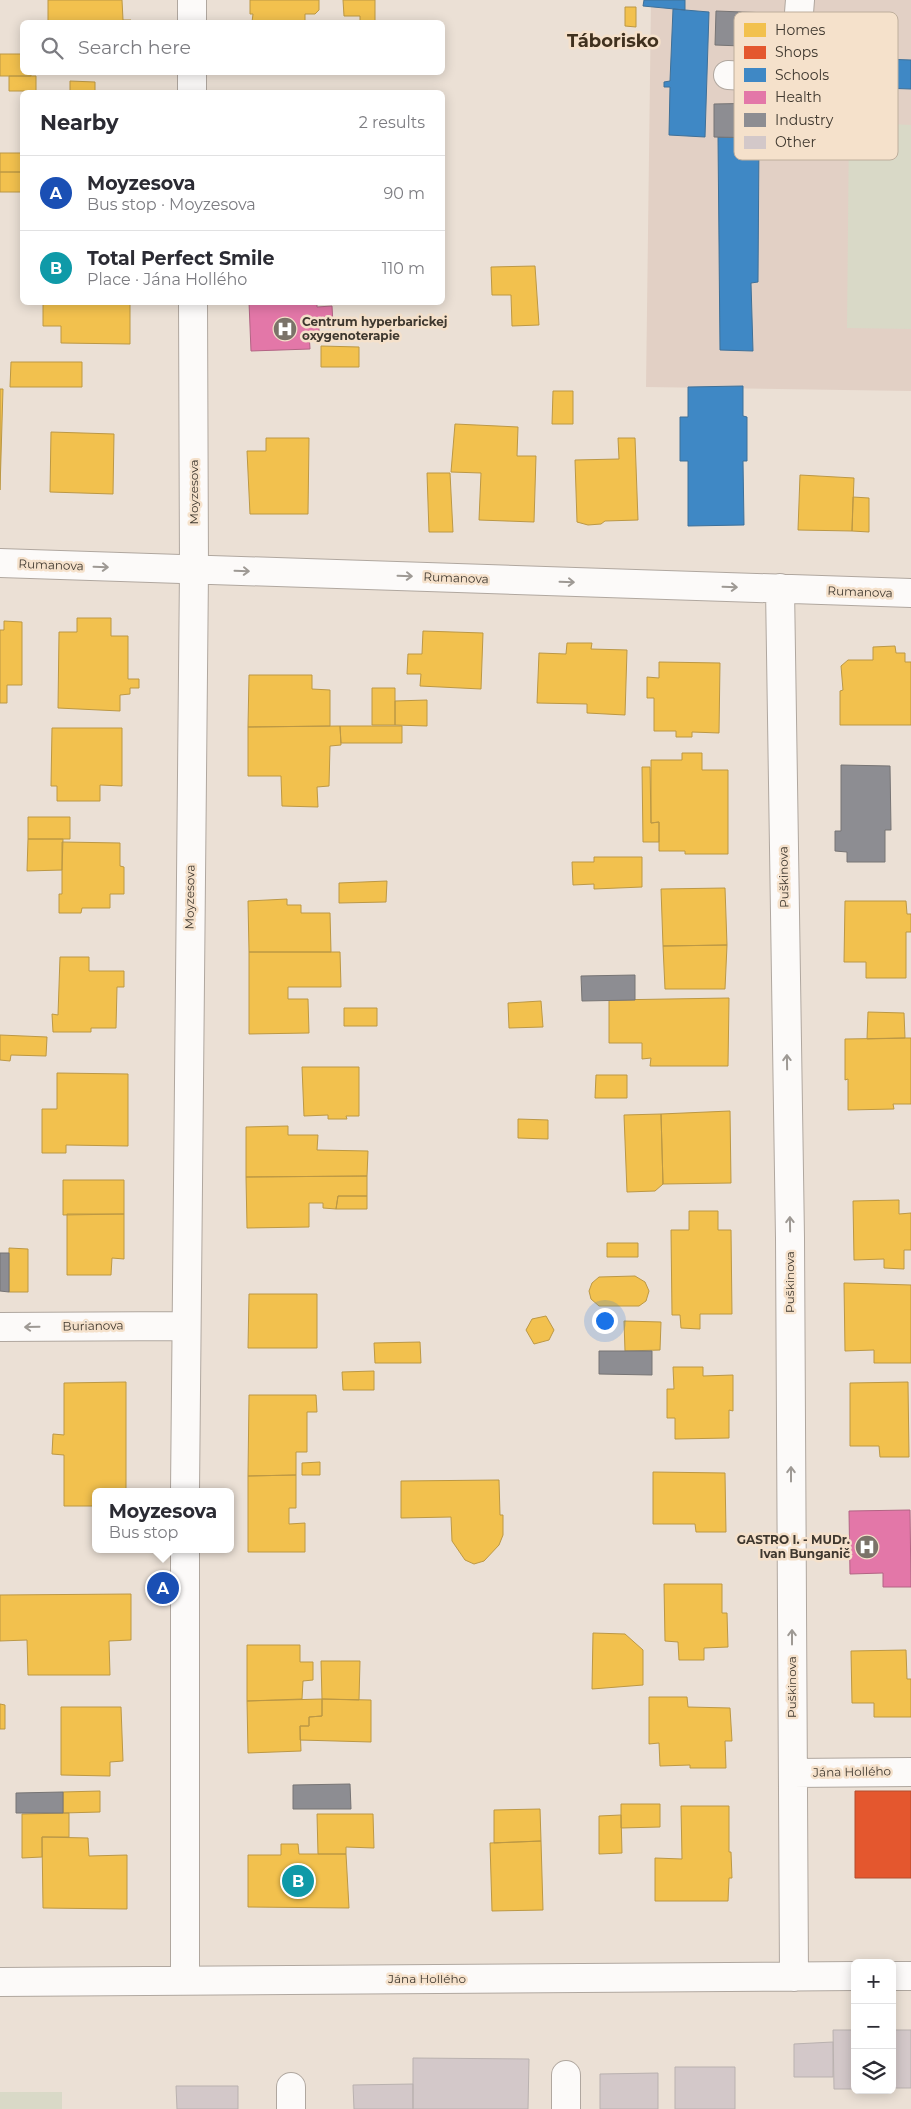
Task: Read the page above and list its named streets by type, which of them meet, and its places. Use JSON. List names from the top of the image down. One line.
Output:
{"streets":{"street":["Moyzesova","Rumanova","Puškinova","Burianova","Jána Hollého"]},"crossings":[["Moyzesova","Rumanova"],["Moyzesova","Burianova"],["Rumanova","Puškinova"],["Puškinova","Jána Hollého"]],"one_way":["Rumanova","Puškinova","Burianova"],"districts":["Táborisko"],"places":{"hospital":["Centrum hyperbarickej oxygenoterapie","GASTRO I. - MUDr. Ivan Bunganič"]},"legend":["Homes","Shops","Schools","Health","Industry","Other"],"page":{"search":"Search here","heading":["Nearby","2 results"],"list":[{"mark":"A","name":"Moyzesova","note":"Bus stop · Moyzesova","value":"90 m"},{"mark":"B","name":"Total Perfect Smile","note":"Place · Jána Hollého","value":"110 m"}],"popup":["Moyzesova","Bus stop"],"pins":["A","B"],"map_buttons":["+","−"]}}
